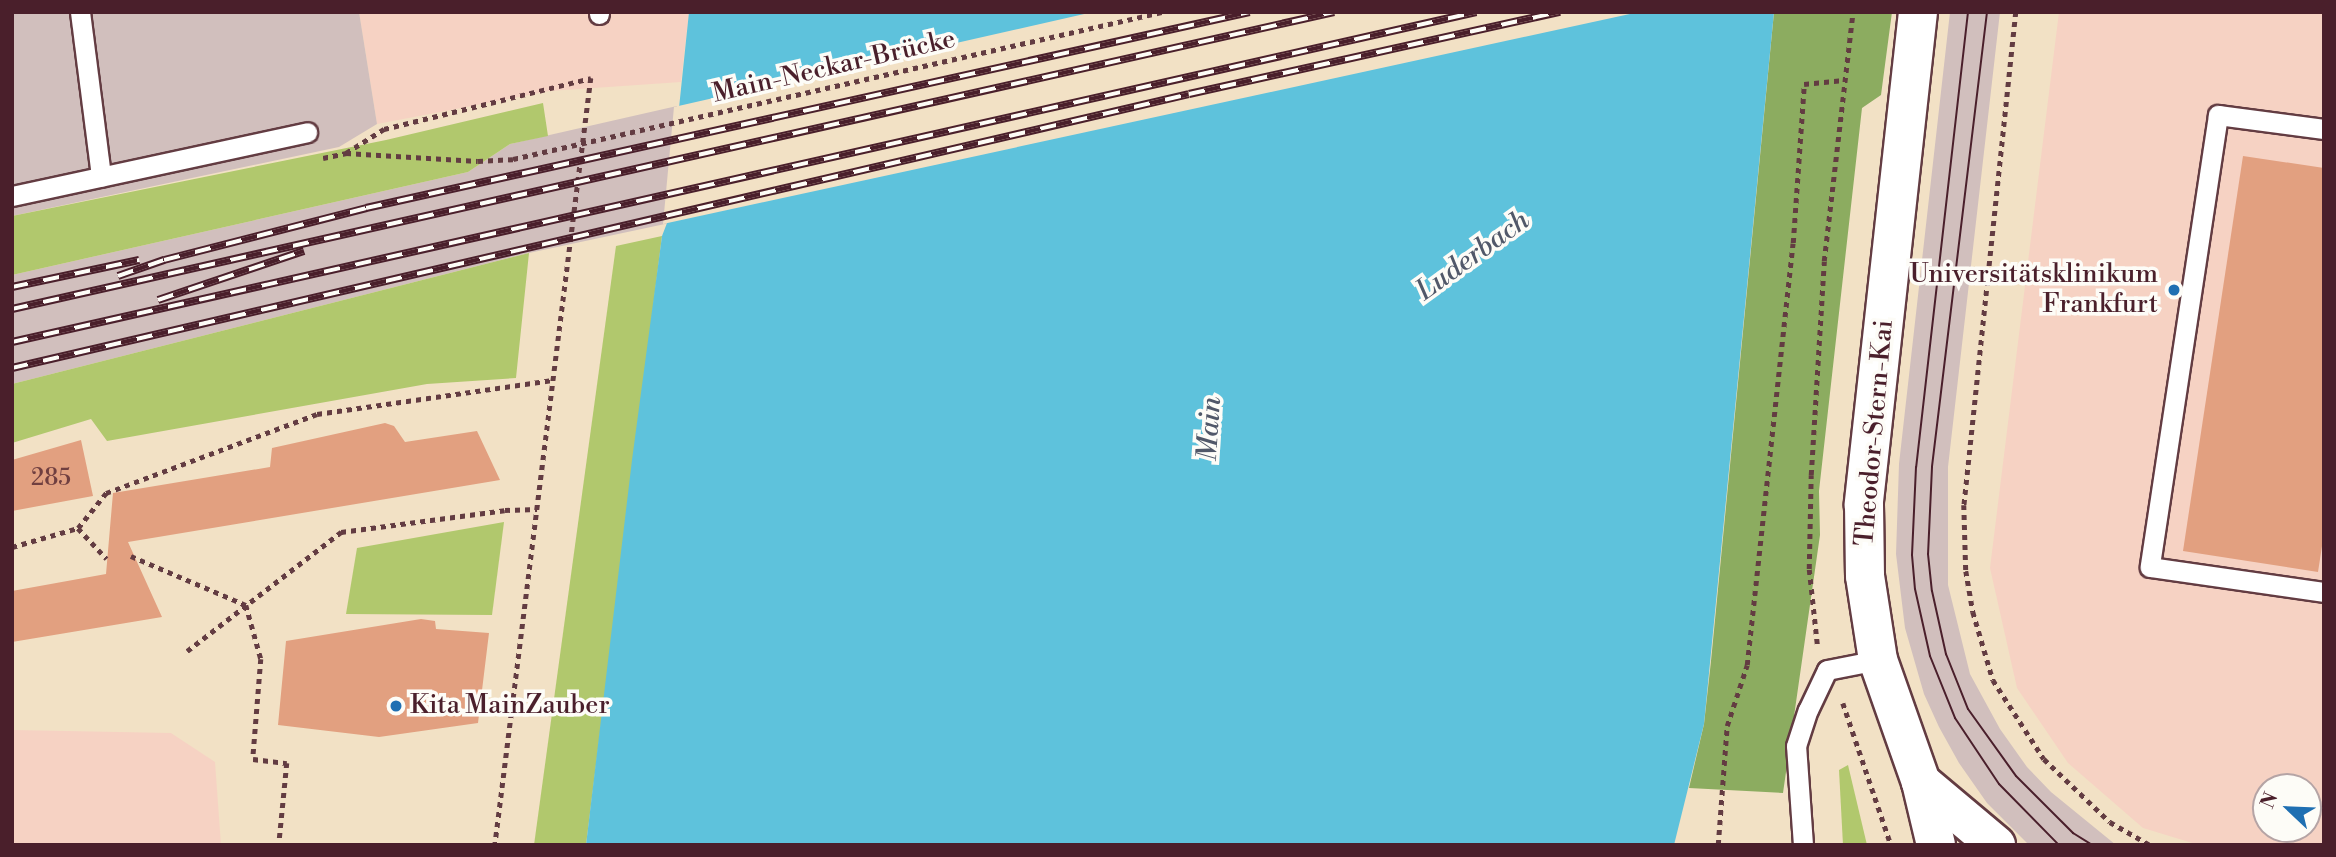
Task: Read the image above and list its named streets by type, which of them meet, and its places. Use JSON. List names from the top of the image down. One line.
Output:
{"streets":{"main road":["Theodor-Stern-Kai"],"path":["Main-Neckar-Brücke"]},"water":["Luderbach","Main"],"places":["Universitätsklinikum Frankfurt","Kita MainZauber"],"house_numbers":["285"],"north":"top left"}
